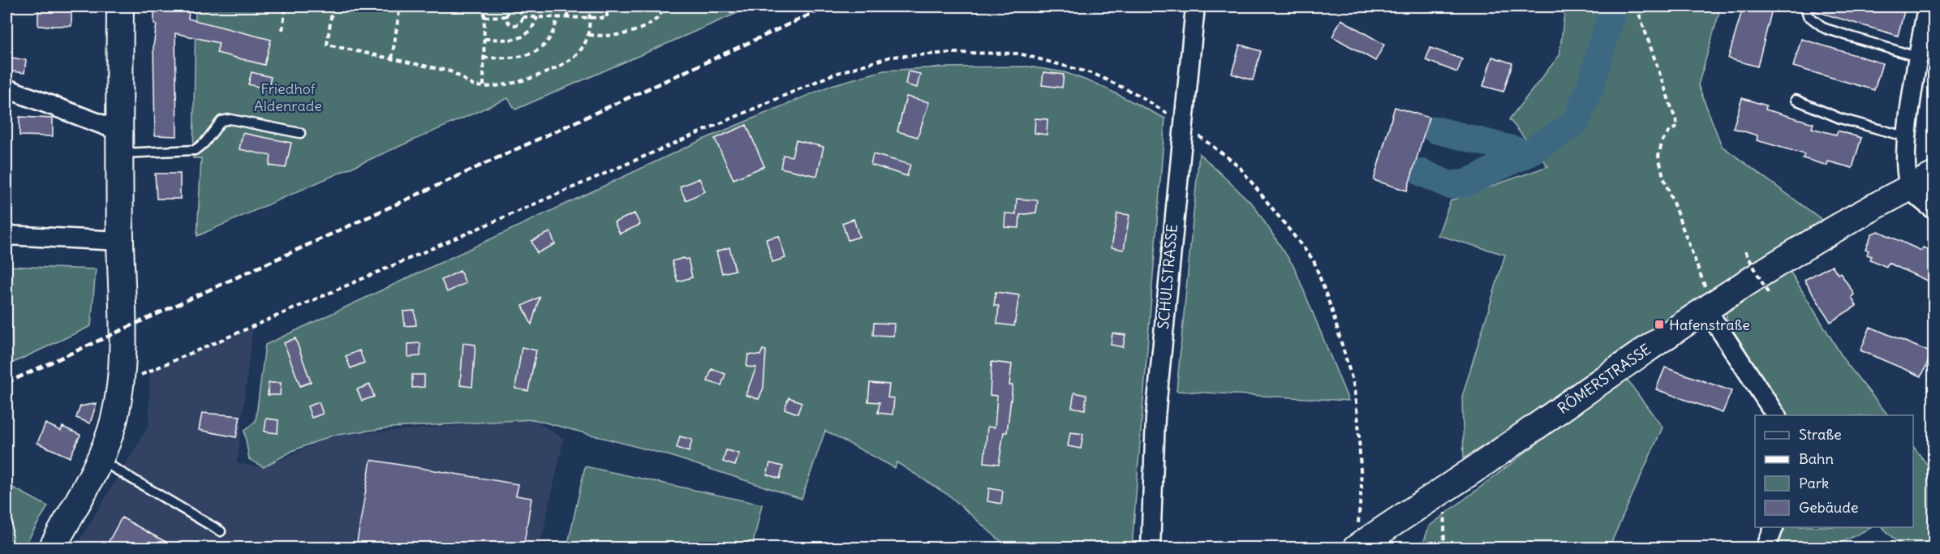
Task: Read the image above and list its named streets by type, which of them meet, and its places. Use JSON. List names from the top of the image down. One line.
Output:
{"streets":{"street":["SCHULSTRASSE","RÖMERSTRASSE"]},"parks":["Friedhof Aldenrade"],"places":{"transit":["Hafenstraße"]},"legend":["Straße","Bahn","Park","Gebäude"]}
